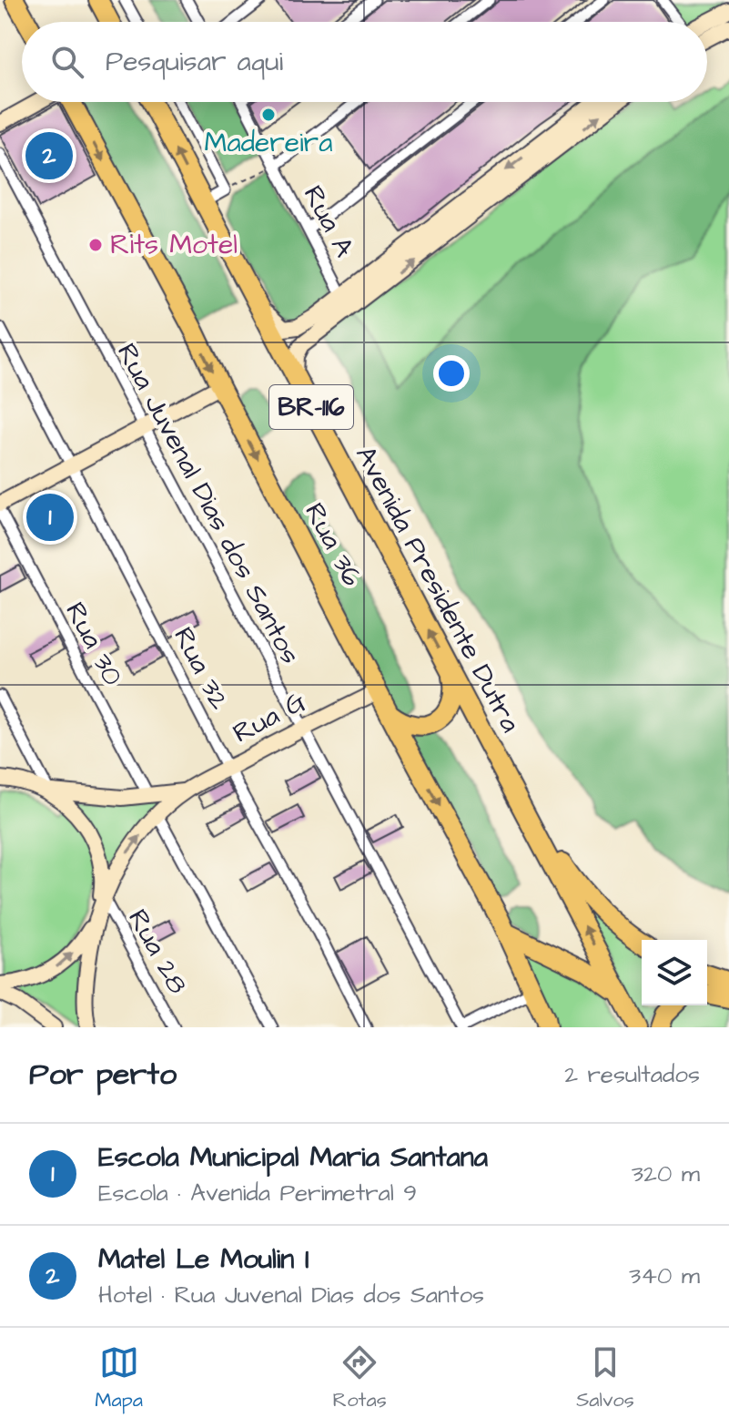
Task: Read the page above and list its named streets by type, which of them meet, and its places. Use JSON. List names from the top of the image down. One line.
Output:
{"streets":{"highway":["BR-116","Rua 36","Avenida Presidente Dutra"],"main road":["Rua G"],"street":["Rua A","Rua Juvenal Dias dos Santos","Rua 30","Rua 32","Rua 28"]},"crossings":[["BR-116","Avenida Presidente Dutra"],["Rua Juvenal Dias dos Santos","Rua G"],["Rua 36","Rua G"],["Rua 32","Rua G"]],"one_way":["Rua 36","Avenida Presidente Dutra"],"places":["Madereira","Rits Motel"],"page":{"search":"Pesquisar aqui","pins":["2","1"],"heading":["Por perto","2 resultados"],"list":[{"mark":"1","name":"Escola Municipal Maria Santana","note":"Escola · Avenida Perimetral 9","value":"320 m"},{"mark":"2","name":"Matel Le Moulin I","note":"Hotel · Rua Juvenal Dias dos Santos","value":"340 m"}],"nav":["Mapa","Rotas","Salvos"]}}
